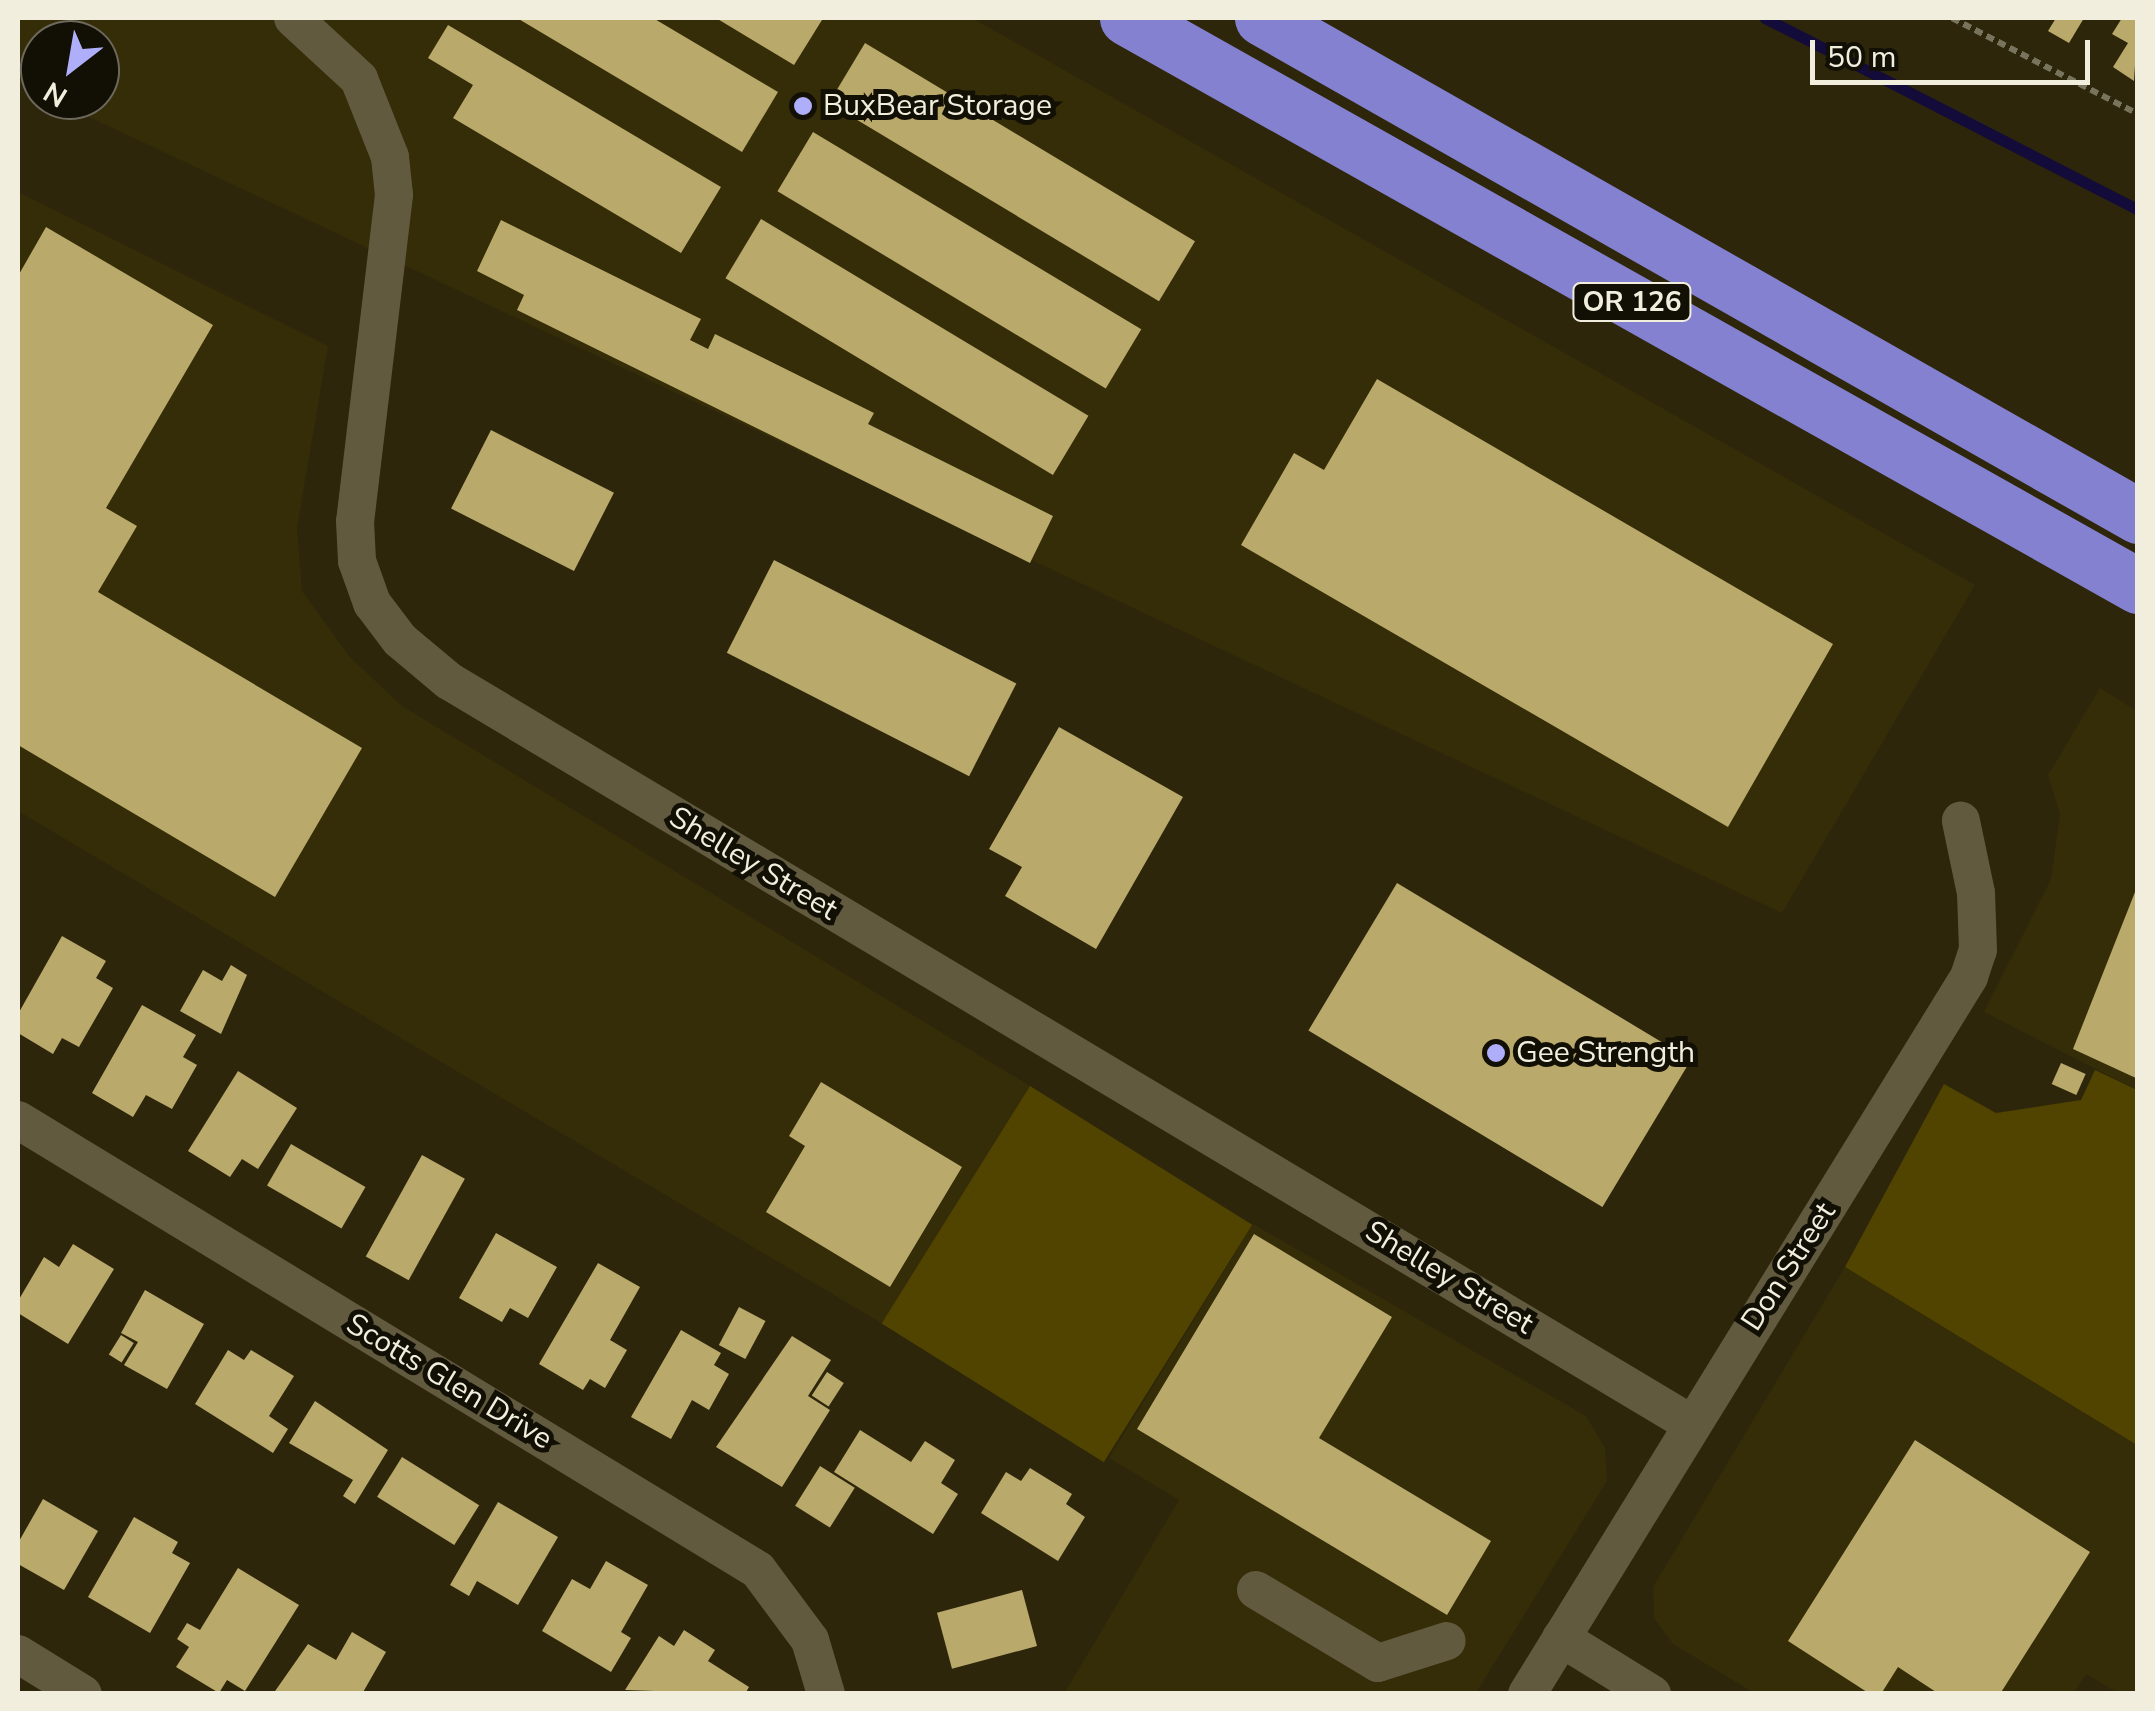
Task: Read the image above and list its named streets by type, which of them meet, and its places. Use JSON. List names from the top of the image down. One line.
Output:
{"streets":{"highway":["OR 126"],"street":["Shelley Street","Don Street","Scotts Glen Drive"]},"crossings":[["Shelley Street","Don Street"]],"places":["BuxBear Storage","Gee Strength"],"scale_bar":"50 m","north":"bottom left"}
